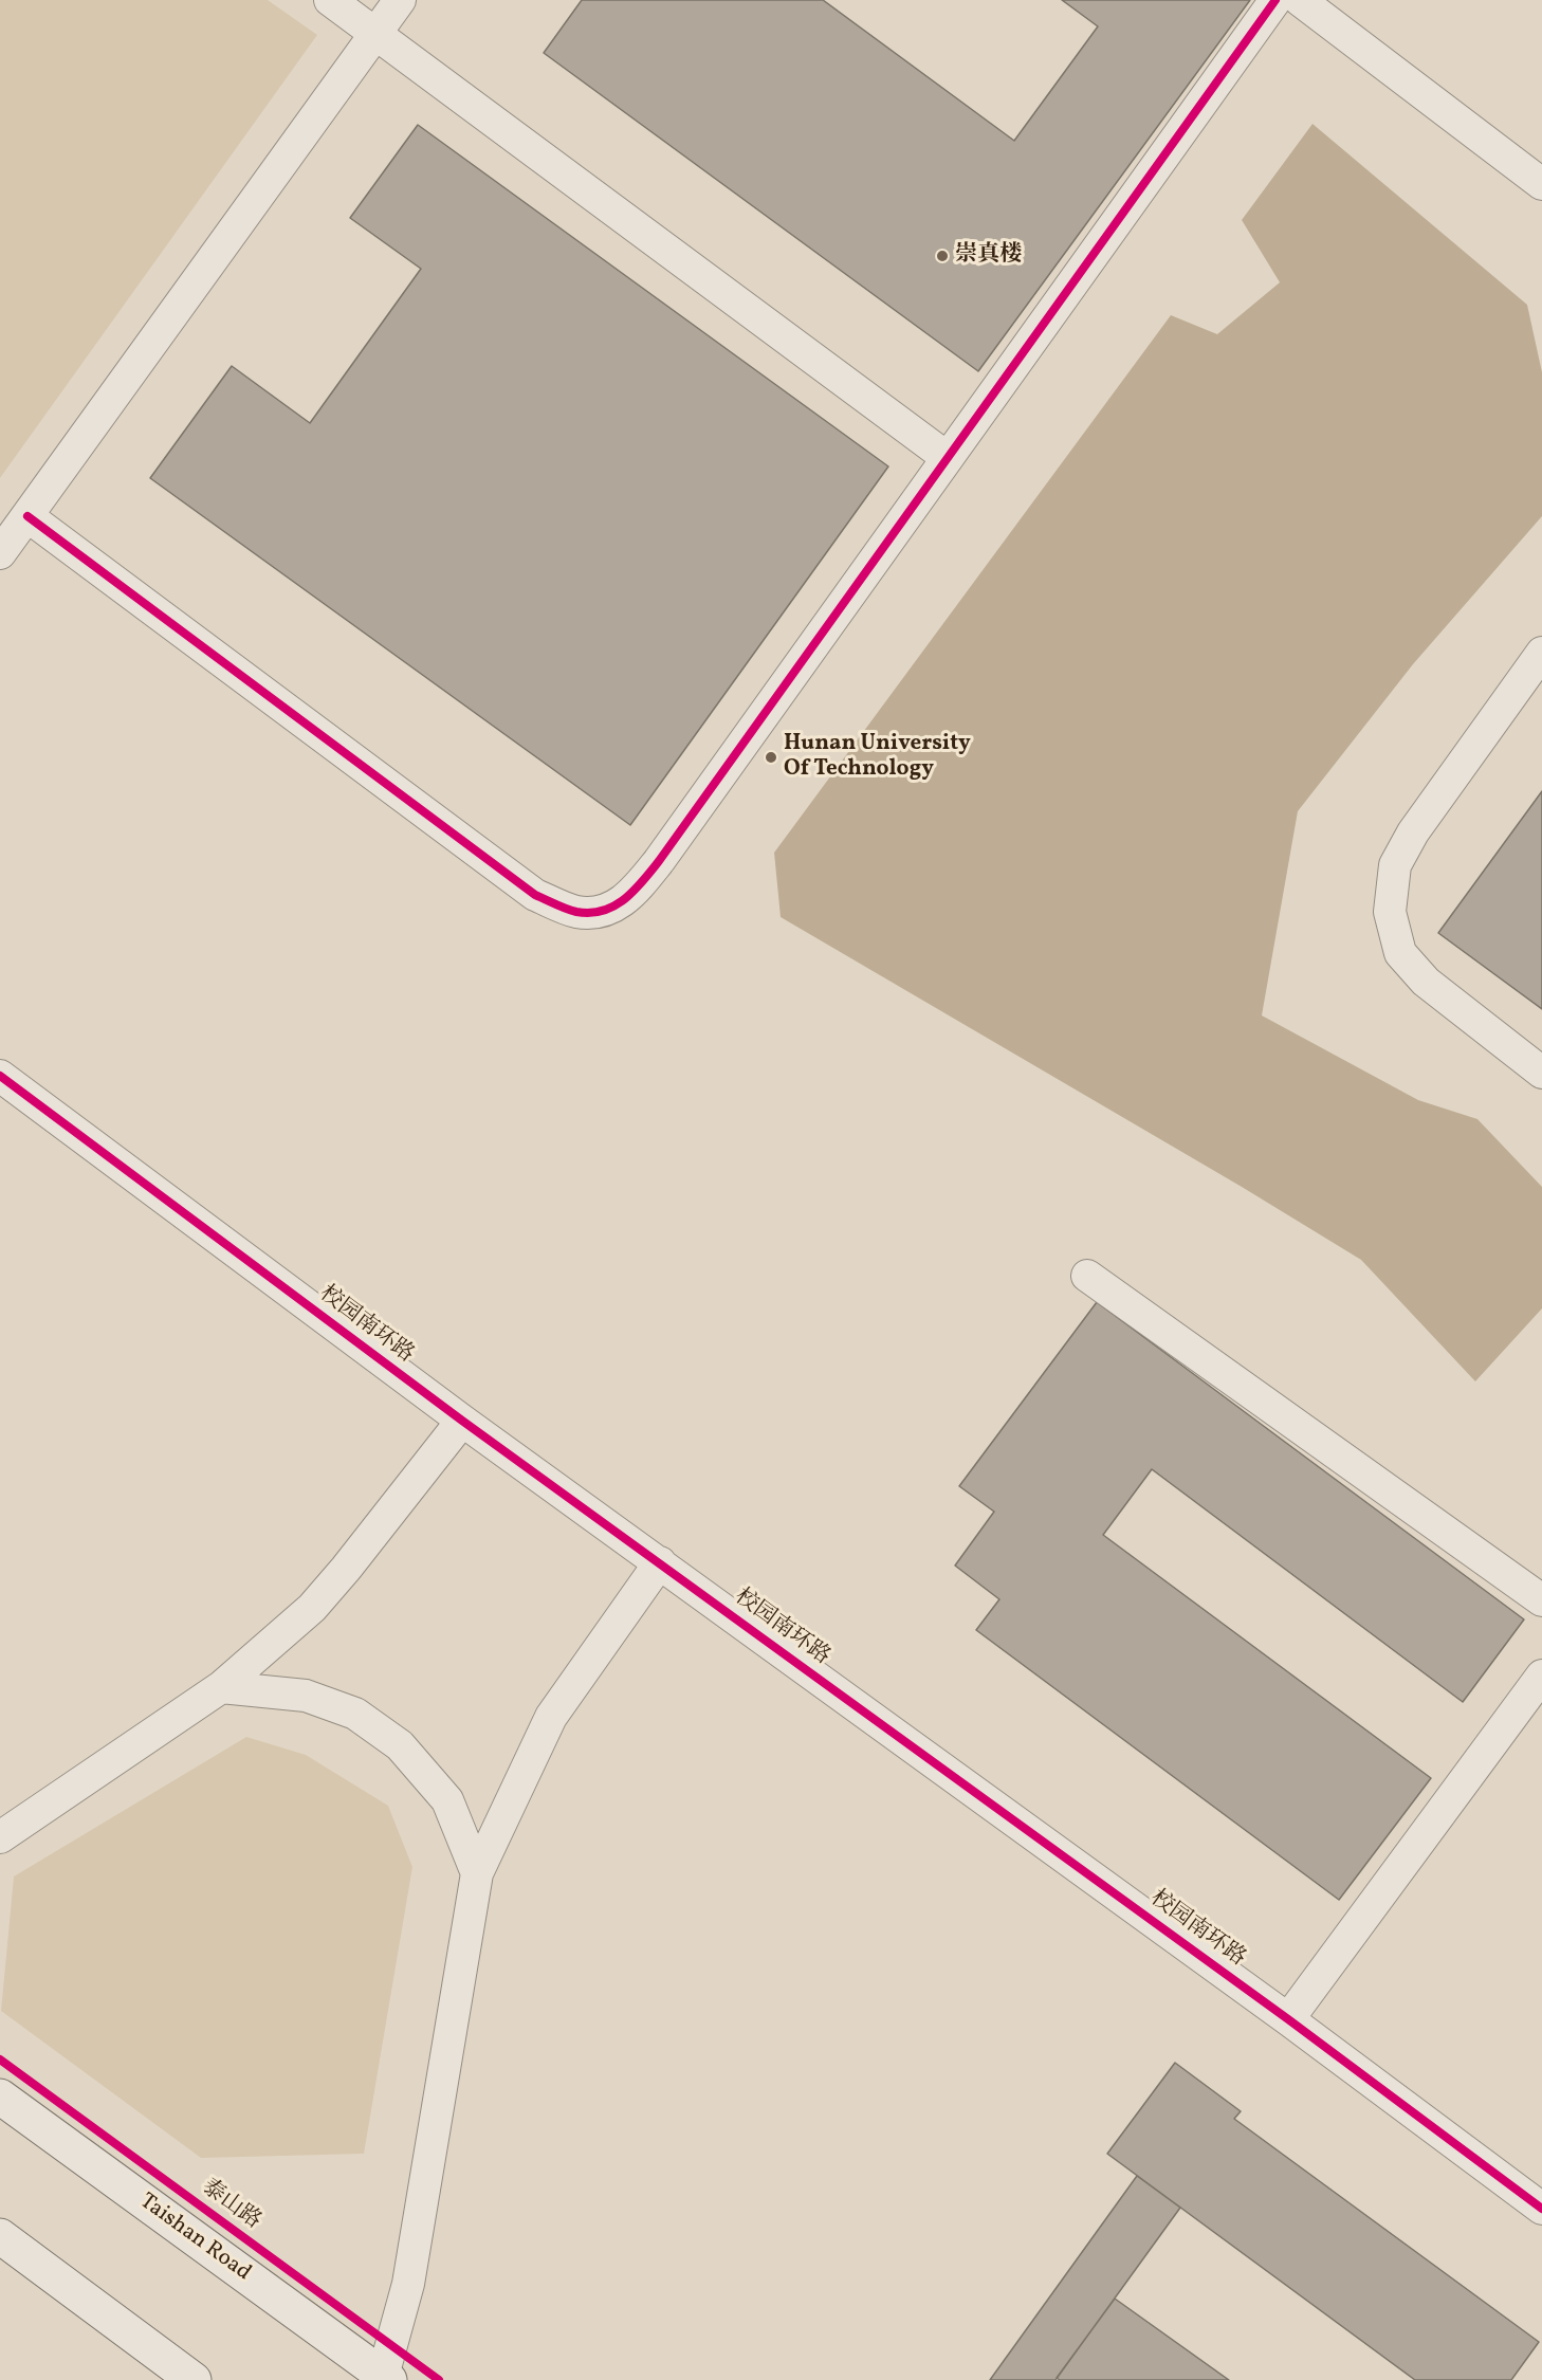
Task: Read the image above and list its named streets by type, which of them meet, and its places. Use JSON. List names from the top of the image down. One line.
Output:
{"streets":{"main road":["Taishan Road"],"street":["校园南环路"],"cycle path":["泰山路"]},"places":["崇真楼","Hunan University Of Technology"]}
